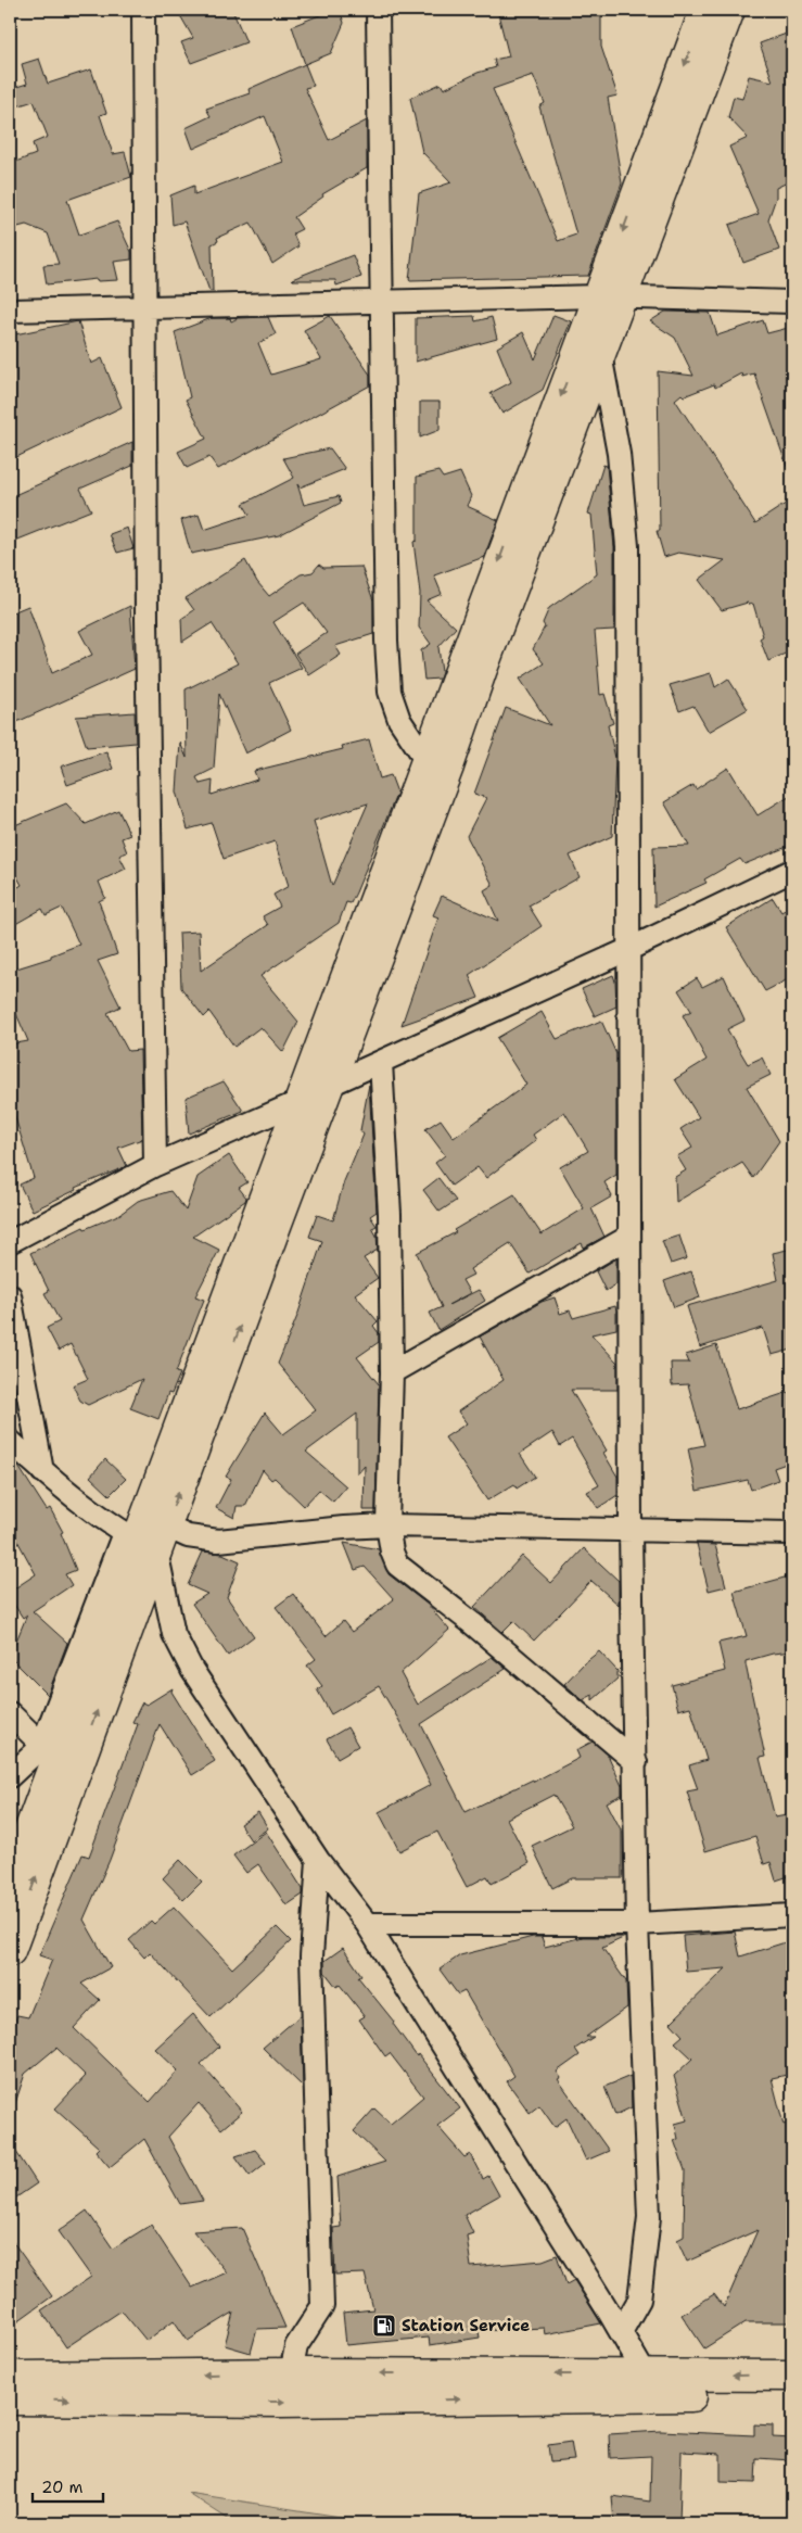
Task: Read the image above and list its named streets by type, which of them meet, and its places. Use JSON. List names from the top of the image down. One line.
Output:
{"places":{"fuel station":["Station Service"]},"scale_bar":"20 m"}
